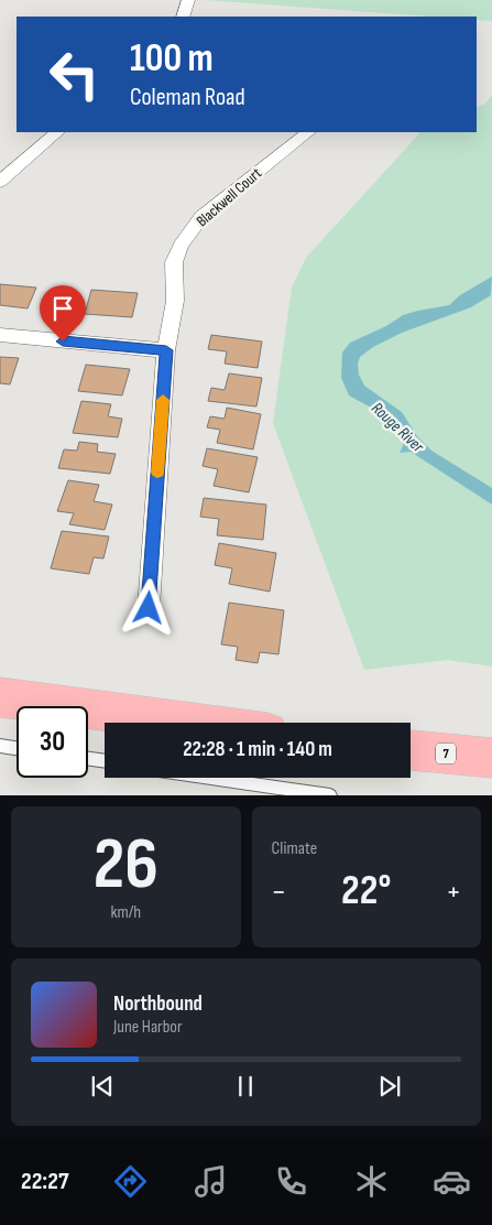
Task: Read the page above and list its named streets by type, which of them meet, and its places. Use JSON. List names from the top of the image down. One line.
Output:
{"streets":{"main road":["7"],"street":["Blackwell Court"]},"water":["Rouge River"],"page":{"turn":["100 m","Coleman Road"],"limit":"30","trip":"22:28 · 1 min · 140 m","tile":[["26","km/h"],"Climate"],"heat":["−","22°","+"],"song":["Northbound","June Harbor"],"tabs":"22:27"}}
